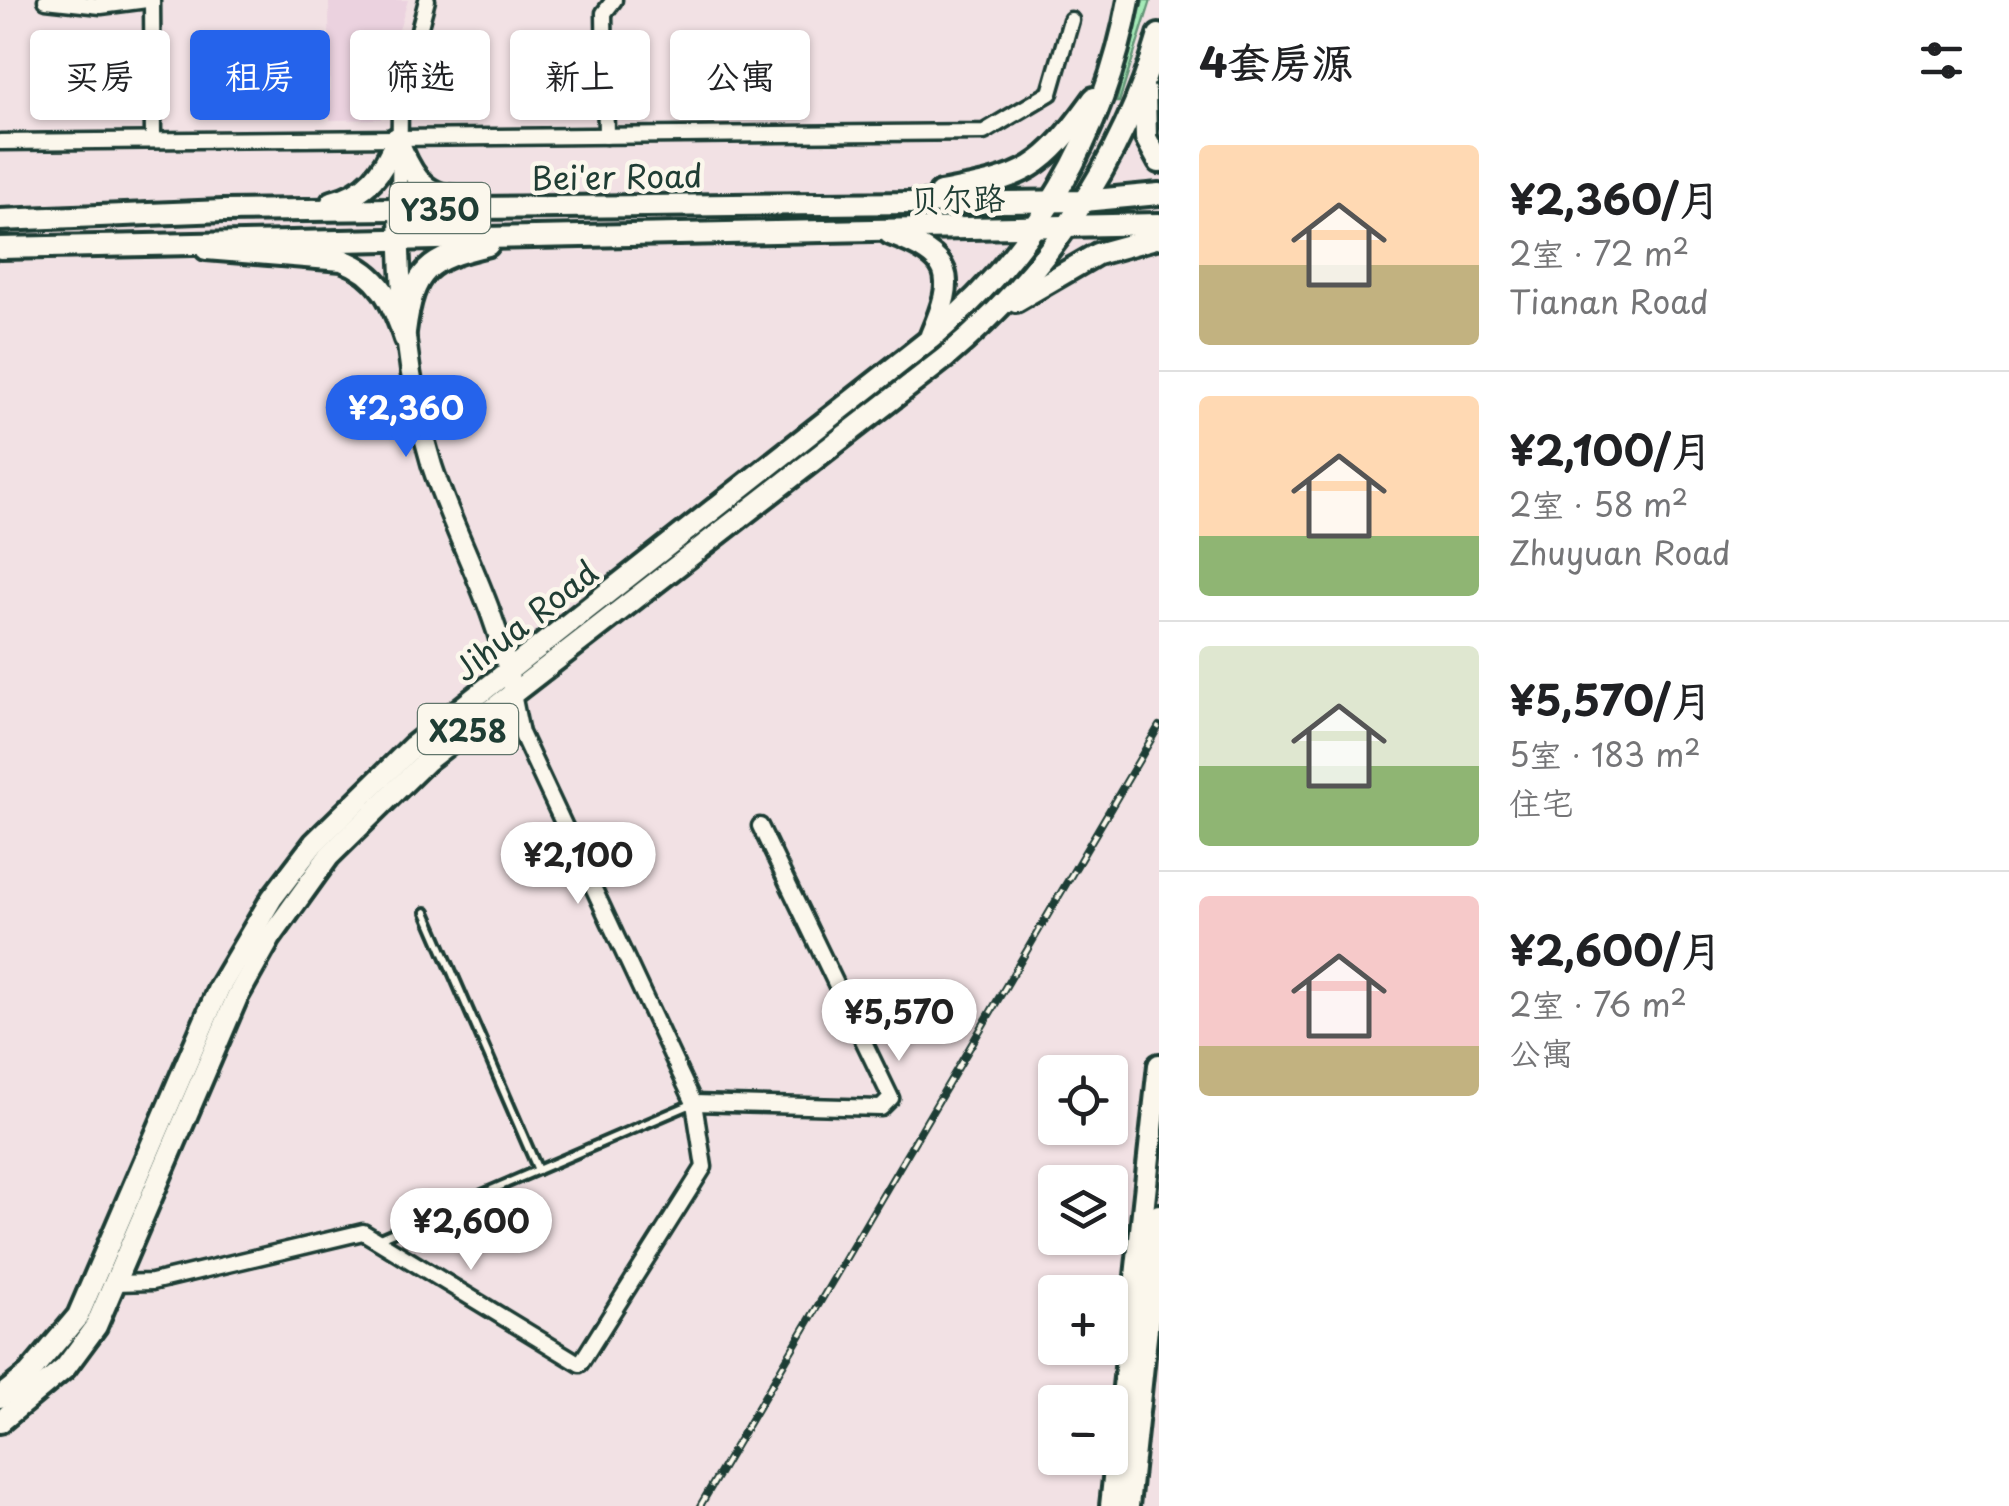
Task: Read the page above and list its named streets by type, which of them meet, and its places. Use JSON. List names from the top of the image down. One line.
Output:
{"streets":{"main road":["Bei'er Road","贝尔路","Y350","Jihua Road","X258"]},"crossings":[["Bei'er Road","贝尔路"],["Bei'er Road","Jihua Road"],["贝尔路","Jihua Road"],["Jihua Road","X258"]],"page":{"heading":"4套房源","chip":["买房","租房","筛选","新上","公寓"],"list":[{"name":"¥2,360/月","note":"2室 · 72 m² · Tianan Road"},{"name":"¥2,100/月","note":"2室 · 58 m² · Zhuyuan Road"},{"name":"¥5,570/月","note":"5室 · 183 m² · 住宅"},{"name":"¥2,600/月","note":"2室 · 76 m² · 公寓"}],"price":["¥2,360","¥2,100","¥5,570","¥2,600"],"map_buttons":["+","−"]}}
